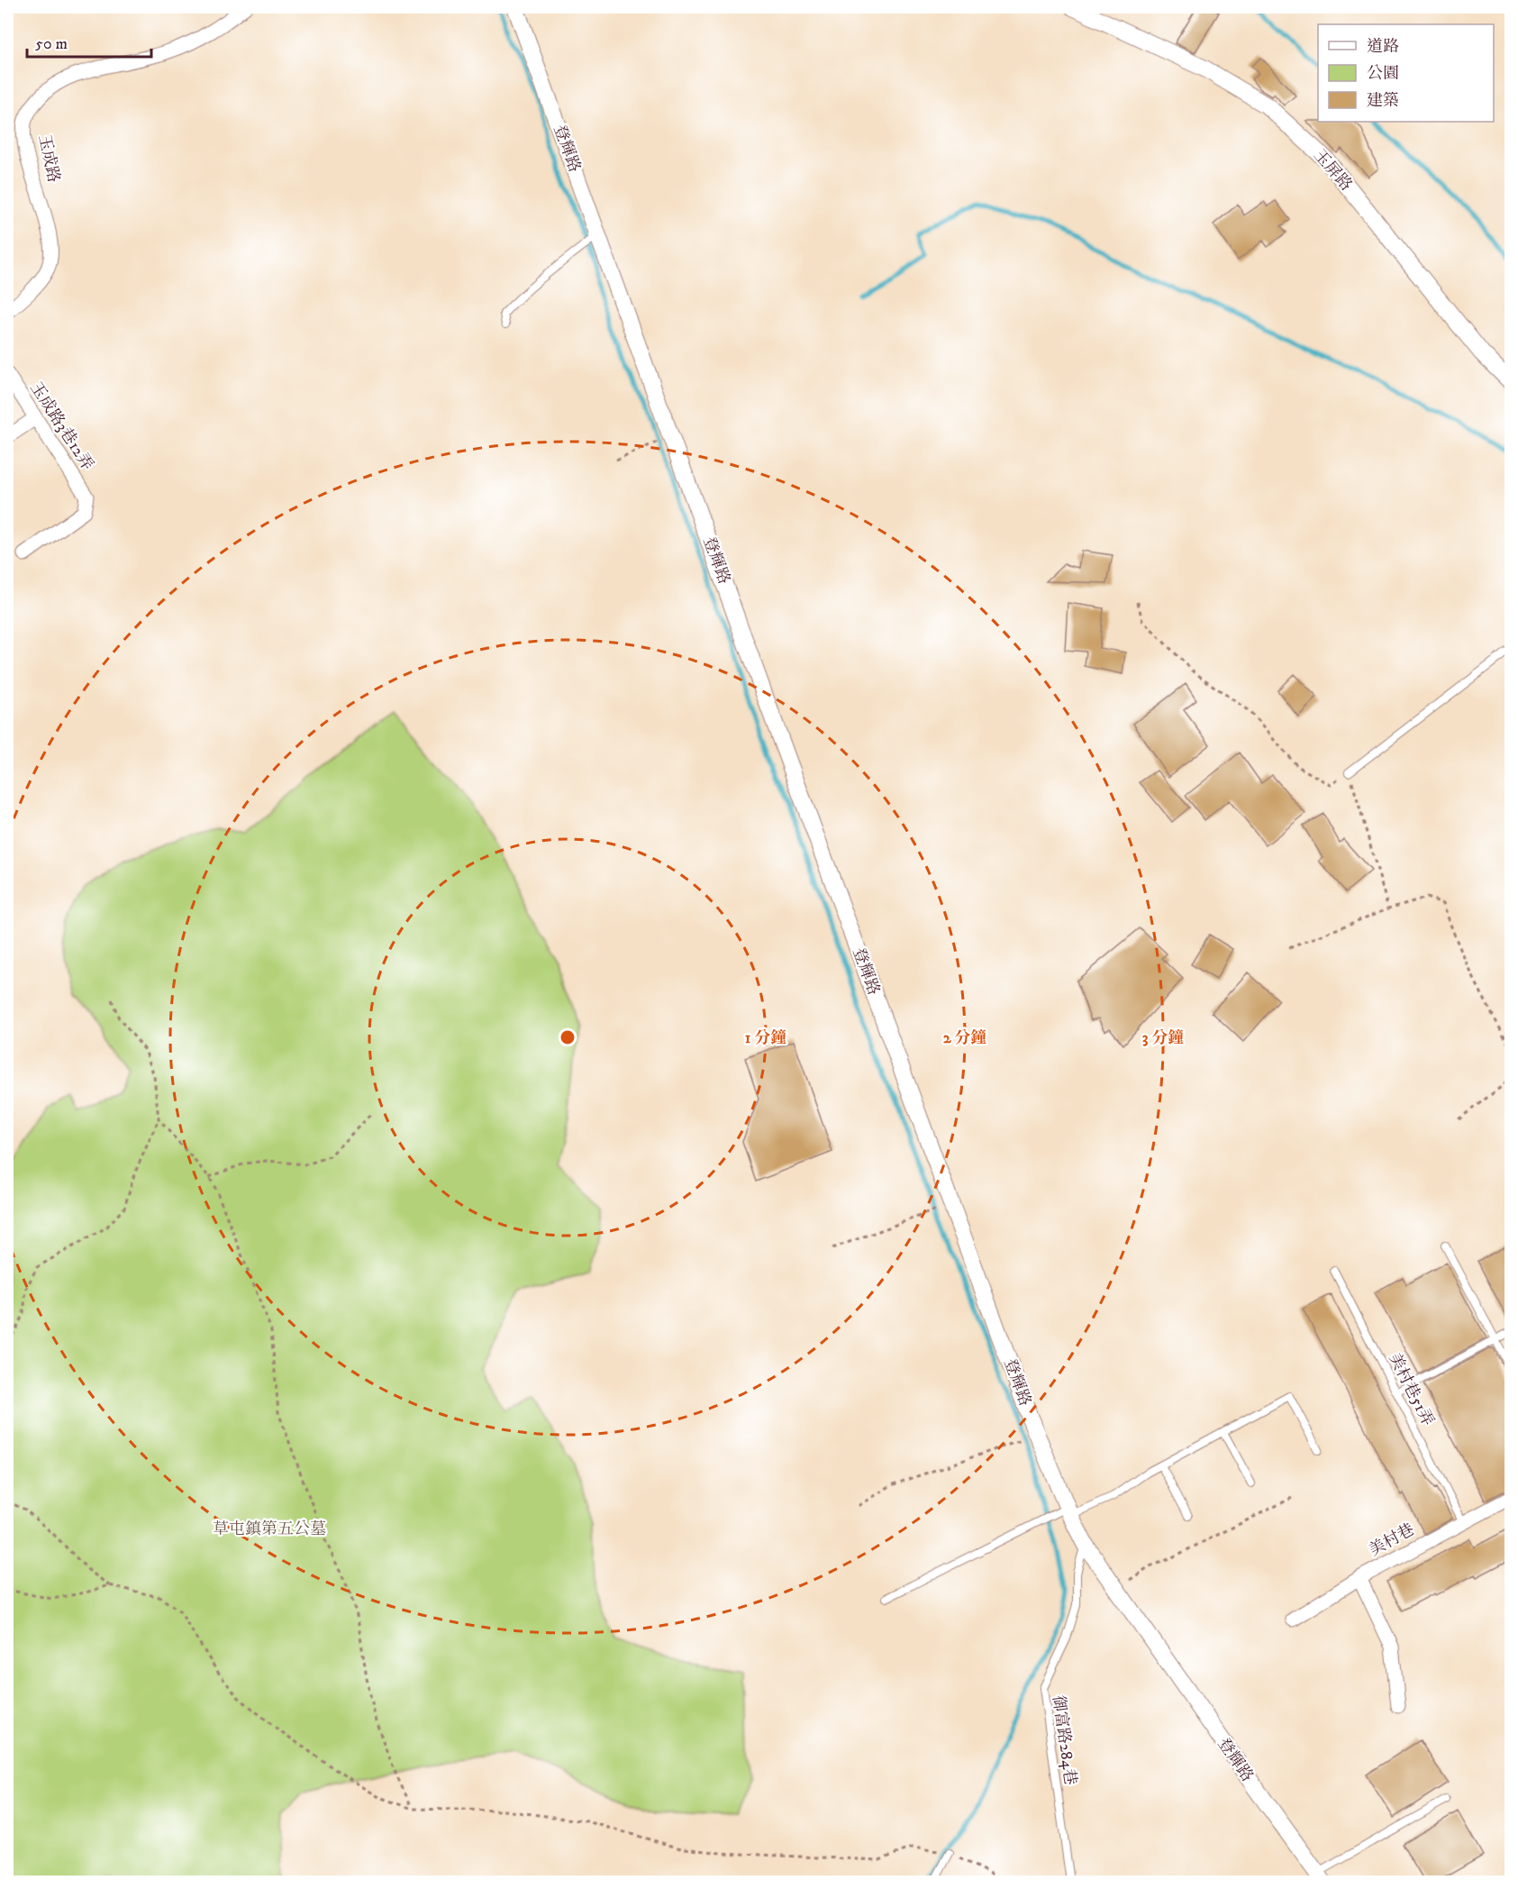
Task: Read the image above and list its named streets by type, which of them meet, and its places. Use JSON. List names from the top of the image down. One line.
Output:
{"streets":{"street":["登輝路","玉成路","玉屏路","玉成路3巷12弄","美村巷"],"lane":["美村巷51弄","御富路284巷"]},"crossings":[["登輝路","御富路284巷"],["美村巷51弄","美村巷"]],"parks":["草屯鎮第五公墓"],"legend":["道路","公園","建築"],"scale_bar":"50 m","rings":["1 分鐘","2 分鐘","3 分鐘"]}
